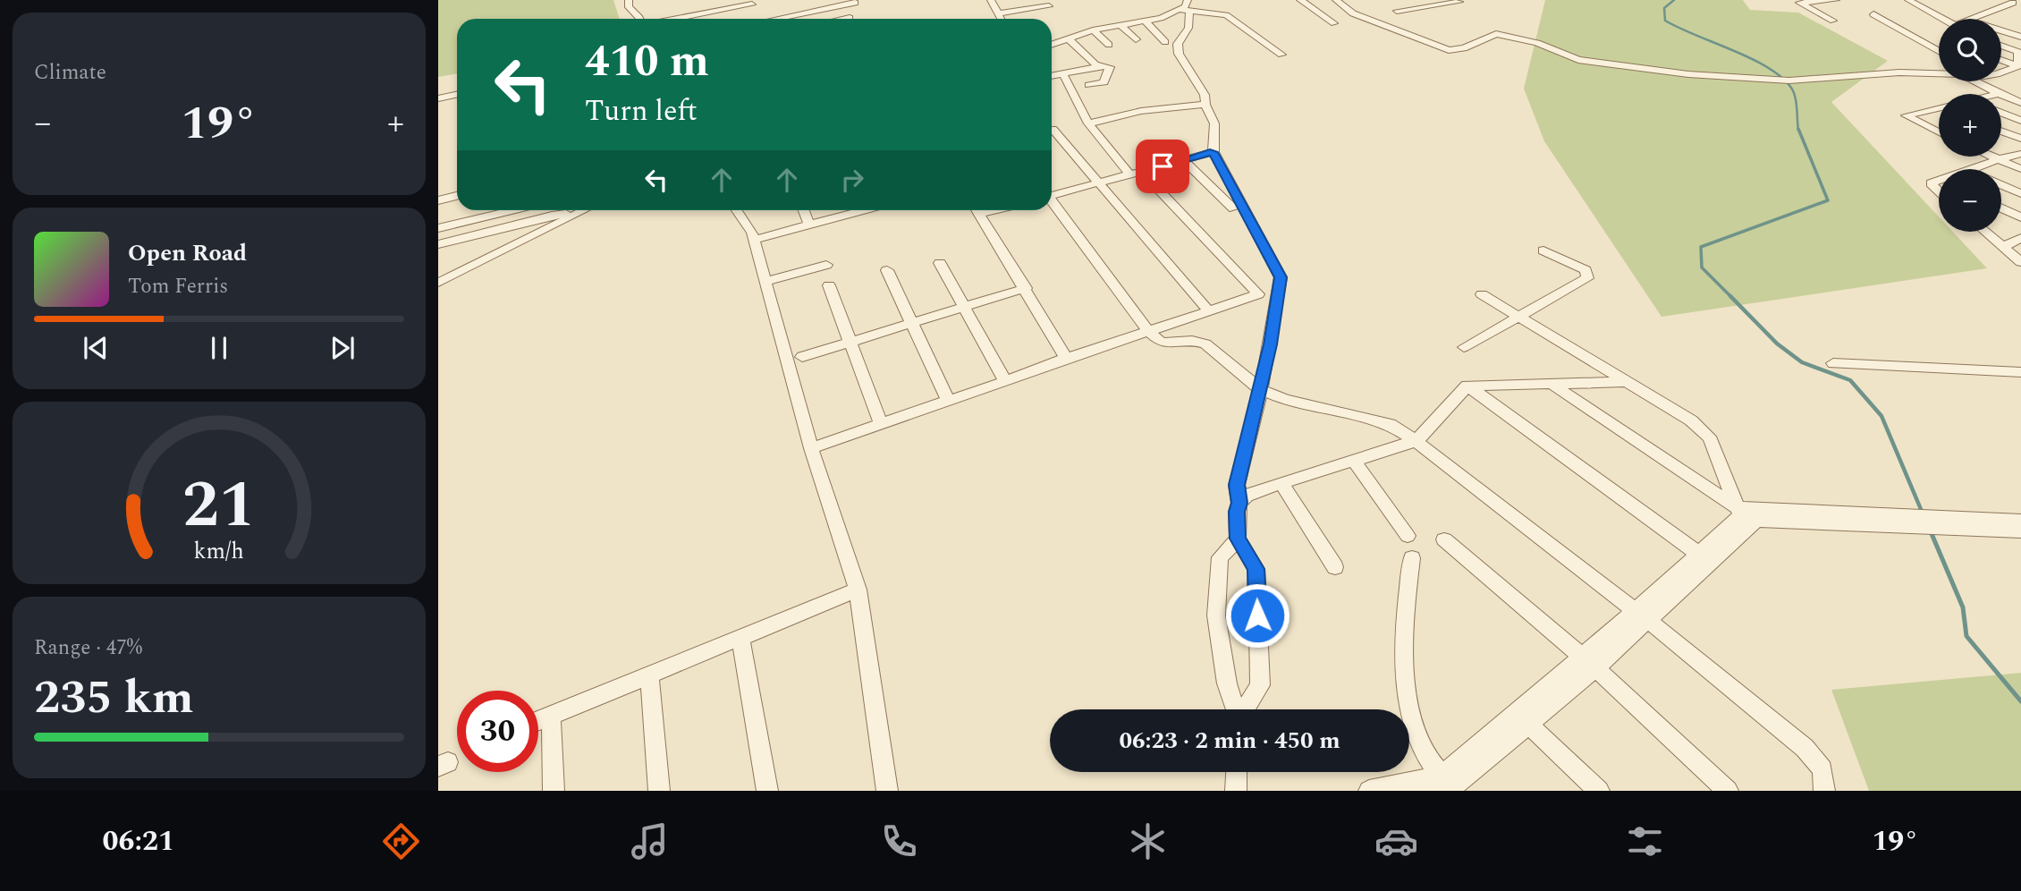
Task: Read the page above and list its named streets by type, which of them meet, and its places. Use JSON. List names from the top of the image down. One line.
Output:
{"page":{"tile":["Climate",["Range · 47%","235 km"]],"map_buttons":["+","−"],"turn":["410 m","Turn left"],"heat":["−","19°","+"],"song":["Open Road","Tom Ferris"],"limit":"30","trip":"06:23 · 2 min · 450 m","tabs":["06:21","19°"],"gauge":["21","km/h"]}}
